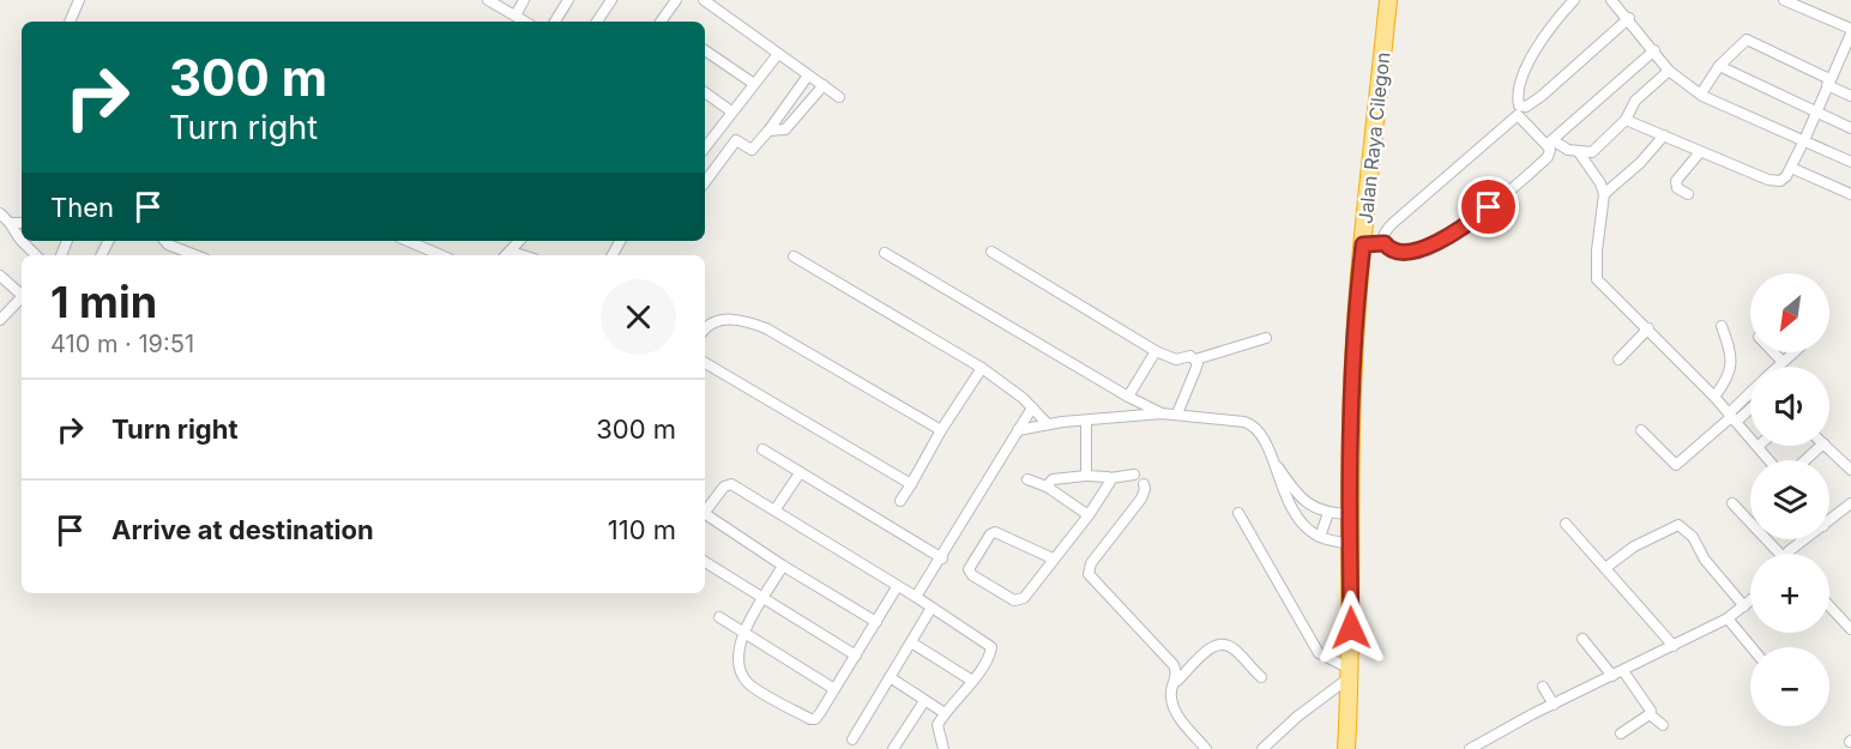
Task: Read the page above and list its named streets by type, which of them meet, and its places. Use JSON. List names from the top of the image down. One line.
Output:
{"streets":{"highway":["Jalan Raya Cilegon"]},"north":"bottom left","page":{"turn":["300 m","Turn right"],"then":"Then","heading":["1 min","410 m · 19:51"],"map_buttons":["+","−"],"list":[{"name":"Turn right","value":"300 m"},{"name":"Arrive at destination","value":"110 m"}]}}
